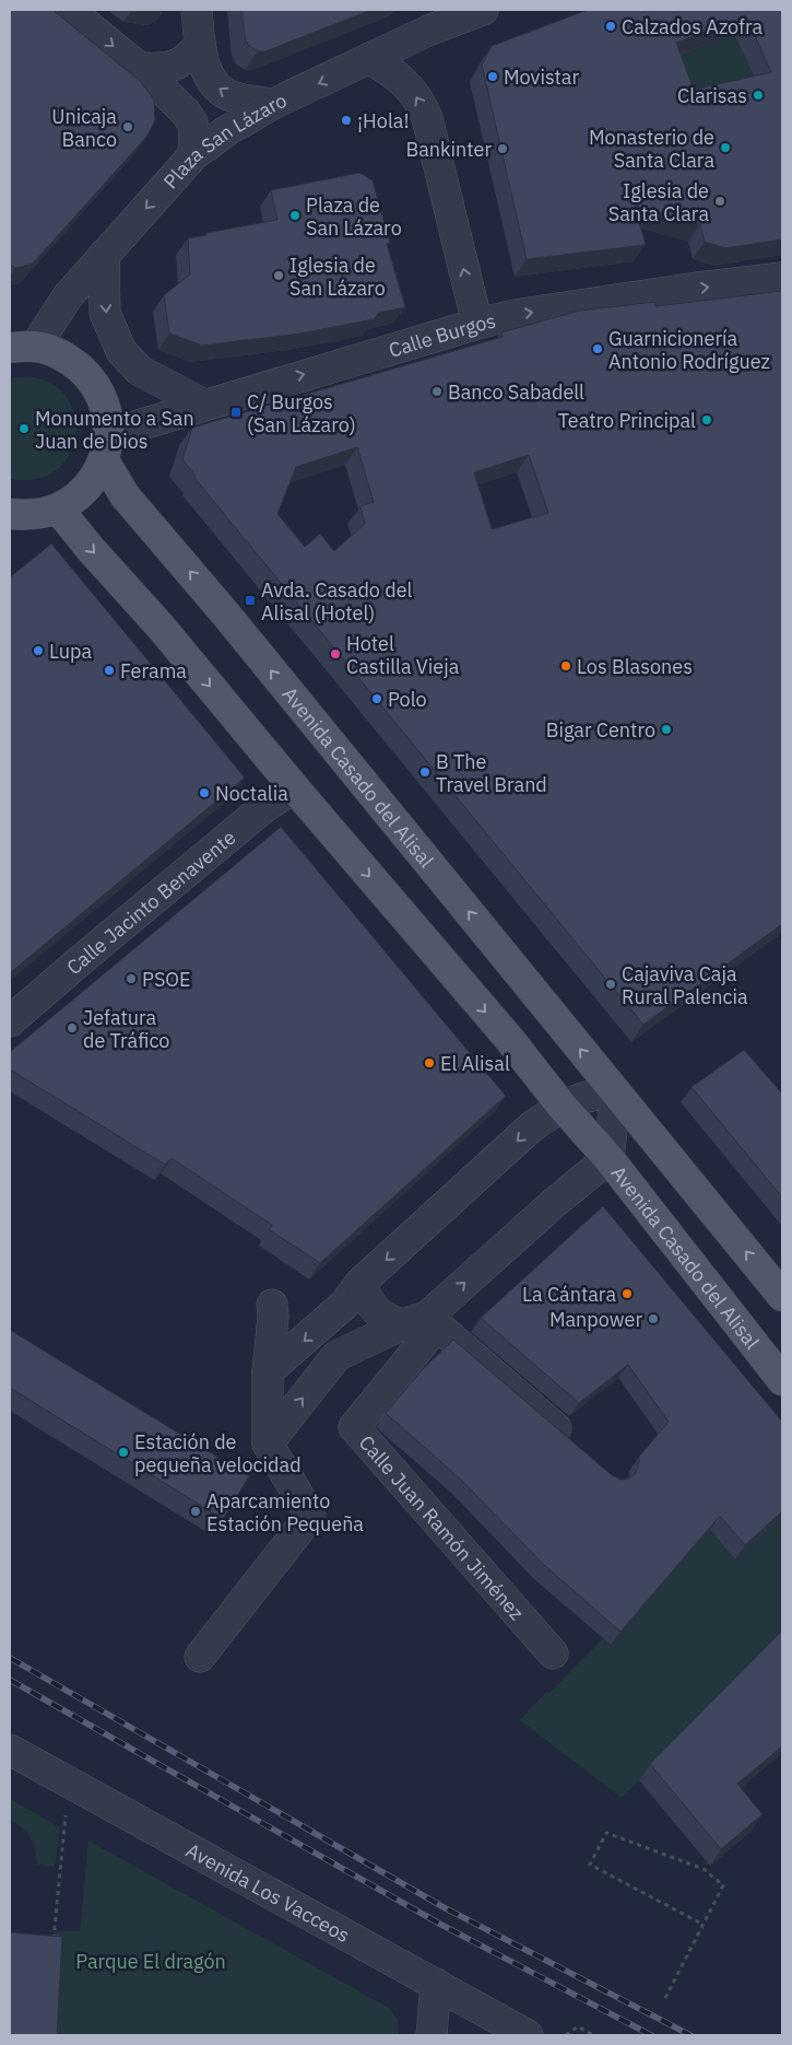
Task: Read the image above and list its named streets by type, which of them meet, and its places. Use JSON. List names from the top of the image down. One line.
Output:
{"streets":{"main road":["Plaza San Lázaro","Avenida Casado del Alisal"],"street":["Calle Burgos","Calle Jacinto Benavente","Calle Juan Ramón Jiménez","Avenida Los Vacceos"]},"crossings":[["Plaza San Lázaro","Calle Burgos"],["Plaza San Lázaro","Avenida Casado del Alisal"],["Calle Burgos","Avenida Casado del Alisal"],["Avenida Casado del Alisal","Calle Jacinto Benavente"],["Avenida Casado del Alisal","Calle Juan Ramón Jiménez"]],"one_way":["Calle Burgos"],"parks":["Parque El dragón"],"places":{"other":["Calzados Azofra","Movistar","Clarisas","¡Hola!","Unicaja Banco","Monasterio de Santa Clara","Bankinter","Iglesia de Santa Clara","Plaza de San Lázaro","Iglesia de San Lázaro","Guarnicionería Antonio Rodríguez","Banco Sabadell","Teatro Principal","Monumento a San Juan de Dios","Lupa","Hotel Castilla Vieja","Los Blasones","Ferama","Polo","Bigar Centro","B The Travel Brand","Noctalia","PSOE","Cajaviva Caja Rural Palencia","Jefatura de Tráfico","El Alisal","La Cántara","Manpower","Estación de pequeña velocidad","Aparcamiento Estación Pequeña"],"transit":["C/ Burgos (San Lázaro)","Avda. Casado del Alisal (Hotel)"]}}
